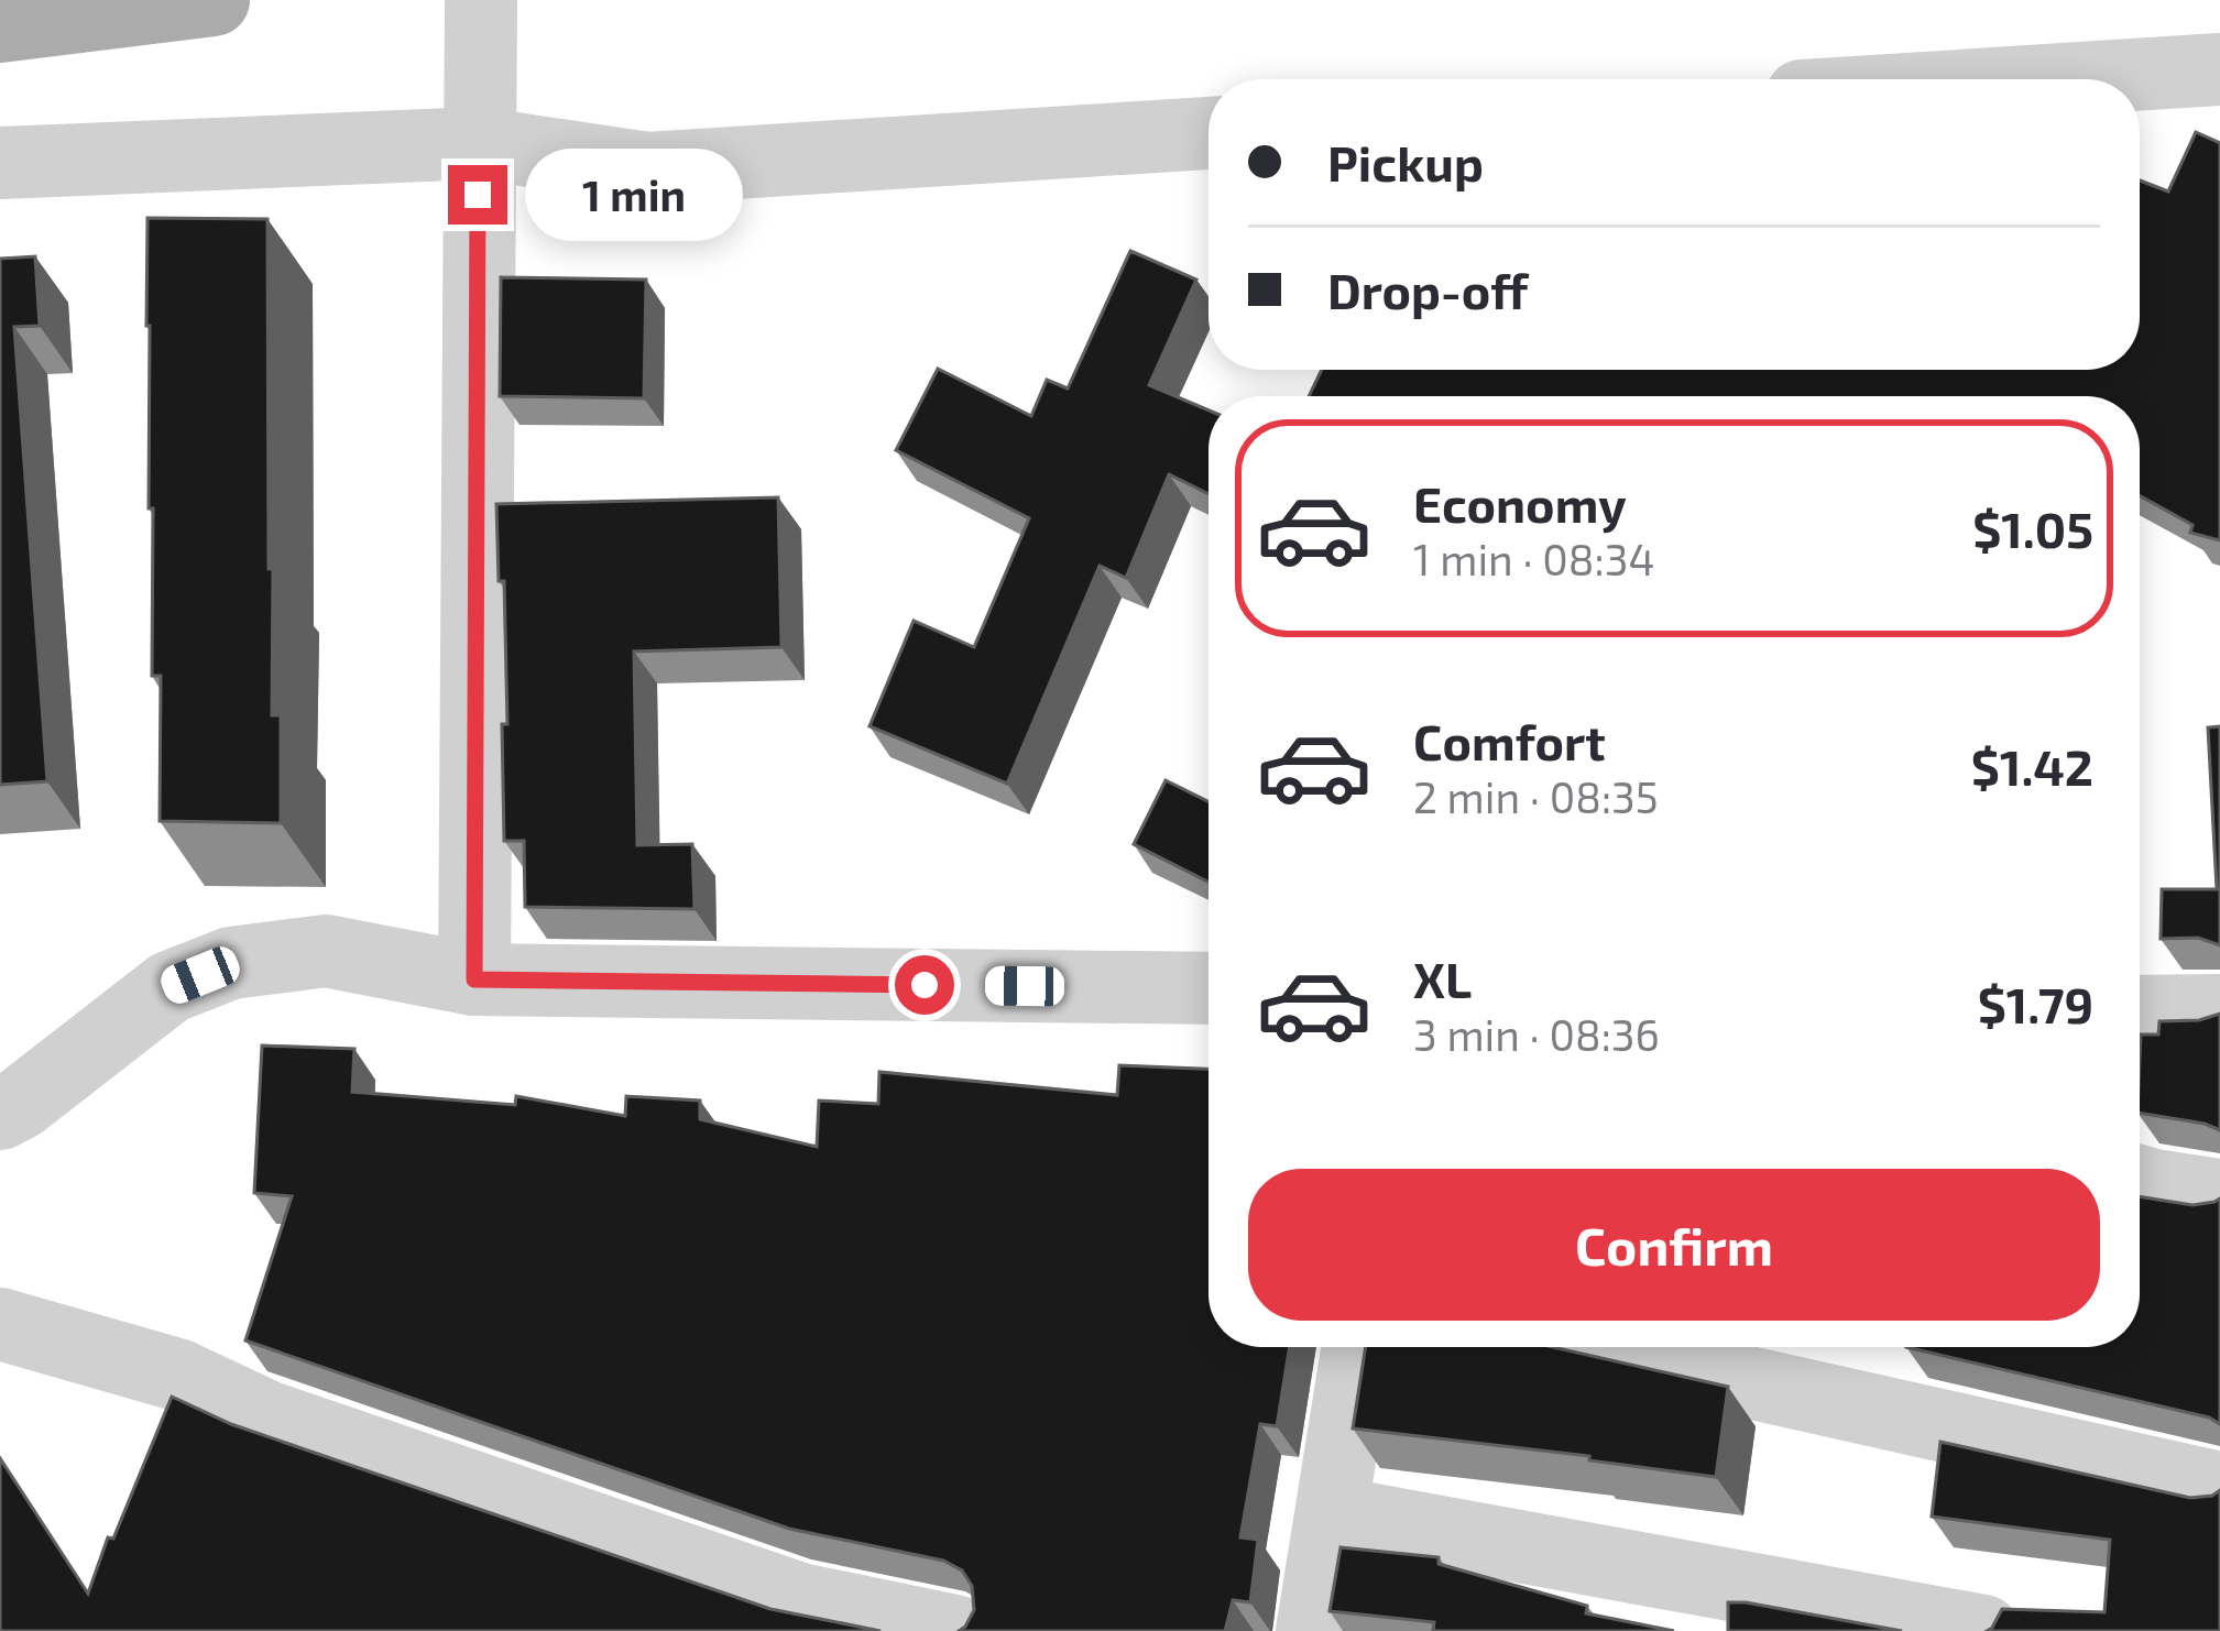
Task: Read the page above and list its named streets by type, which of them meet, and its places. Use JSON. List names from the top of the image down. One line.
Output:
{"page":{"banner":["Pickup","Drop-off"],"bubble":"1 min","list":[{"name":"Economy","note":"1 min · 08:34","value":"$1.05"},{"name":"Comfort","note":"2 min · 08:35","value":"$1.42"},{"name":"XL","note":"3 min · 08:36","value":"$1.79"}],"buttons":"Confirm"}}
